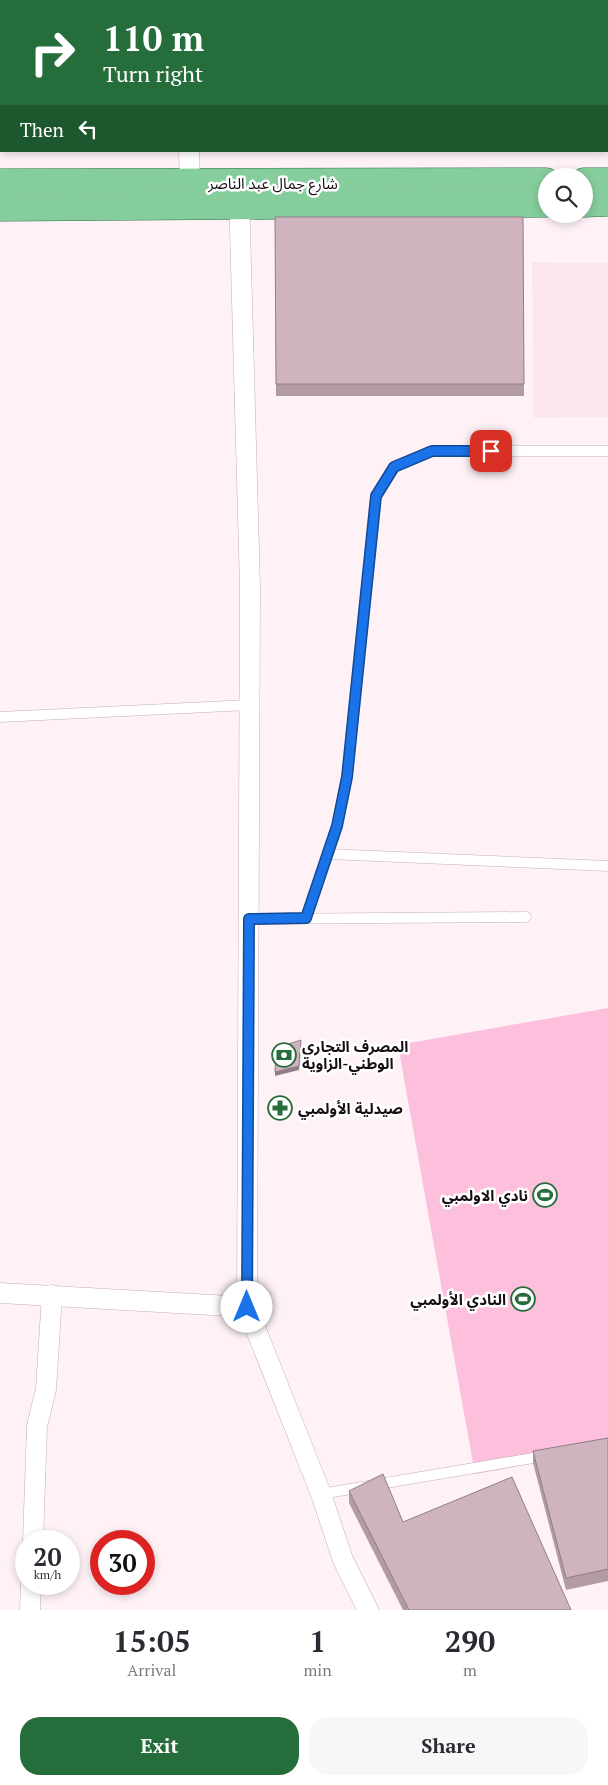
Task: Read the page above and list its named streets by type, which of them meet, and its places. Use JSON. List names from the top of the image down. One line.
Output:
{"streets":{"main road":["شارع جمال عبد الناصر"]},"places":{"bank":["المصرف التجاري الوطني-الزاوية"],"pharmacy":["صيدلية الأولمبي"],"sports":["نادي الاولمبي","النادي الأولمبي"]},"page":{"turn":["110 m","Turn right"],"then":"Then","speed":"20 km/h","limit":"30","eta":["15:05","Arrival","1","min","290","m"],"buttons":["Exit","Share"]}}
